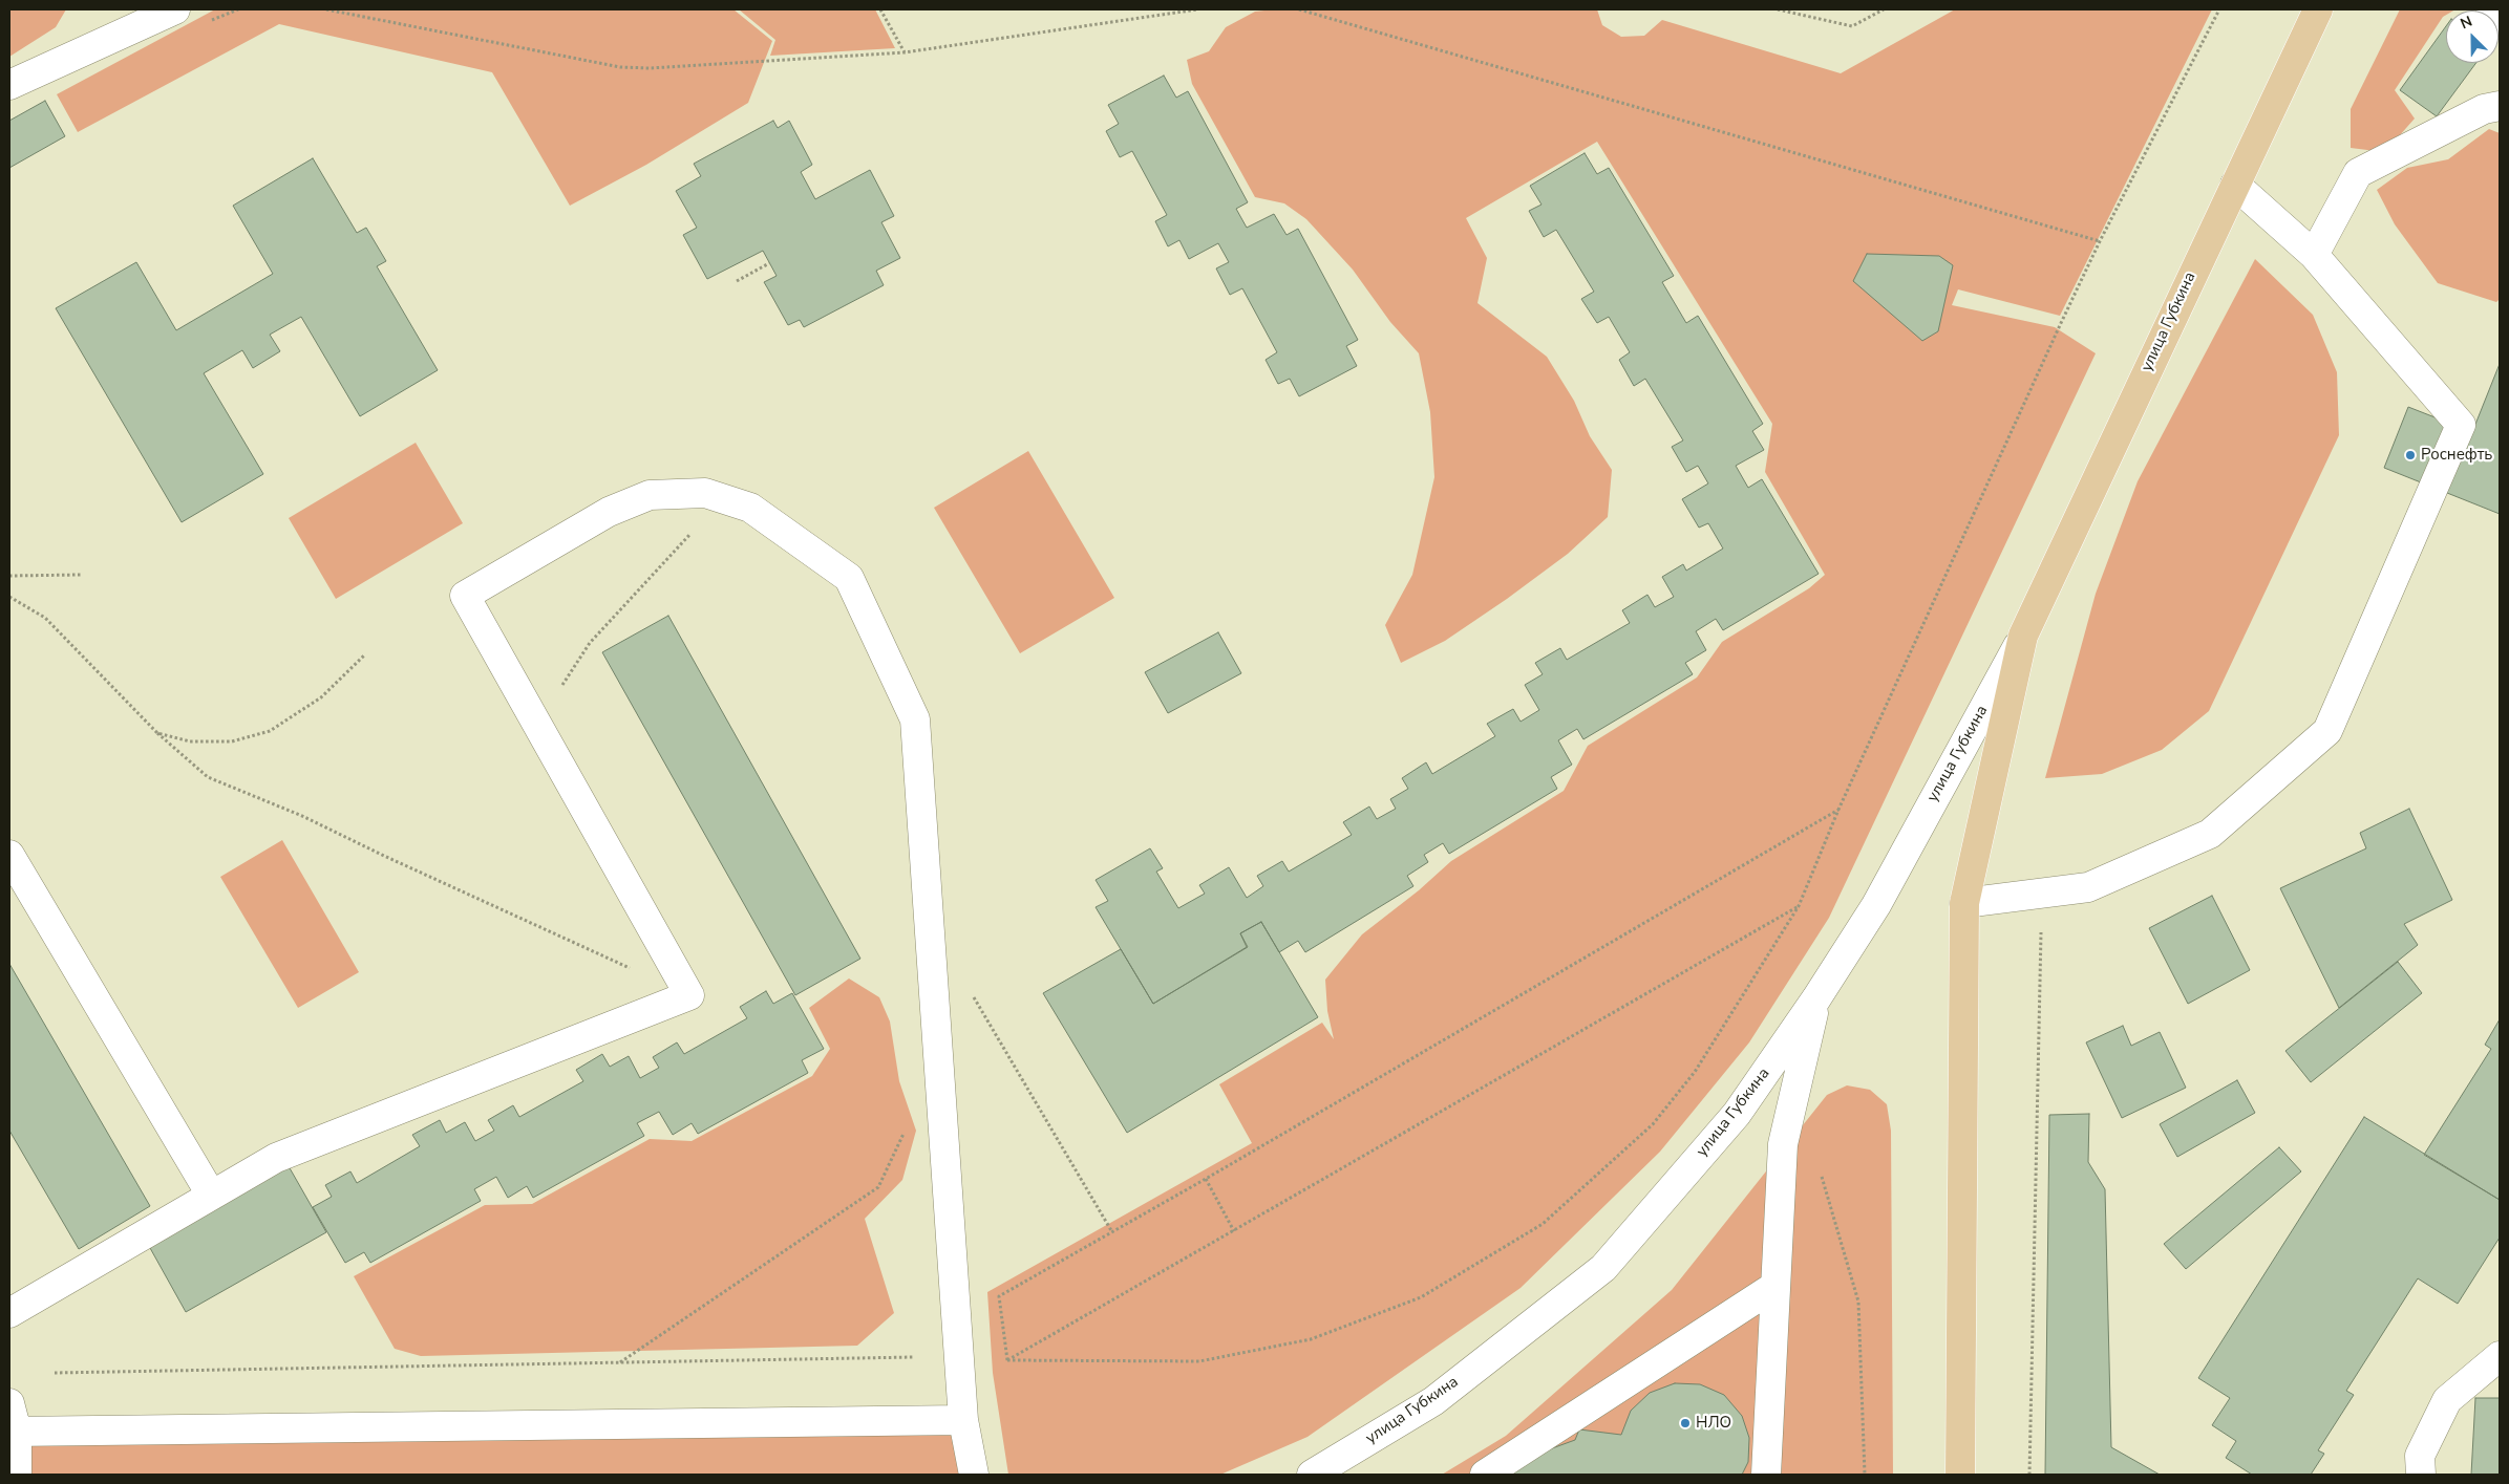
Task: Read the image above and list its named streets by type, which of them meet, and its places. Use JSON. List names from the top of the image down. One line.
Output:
{"streets":{"main road":["улица Губкина"]},"places":["Роснефть","НЛО"],"north":"top left"}
